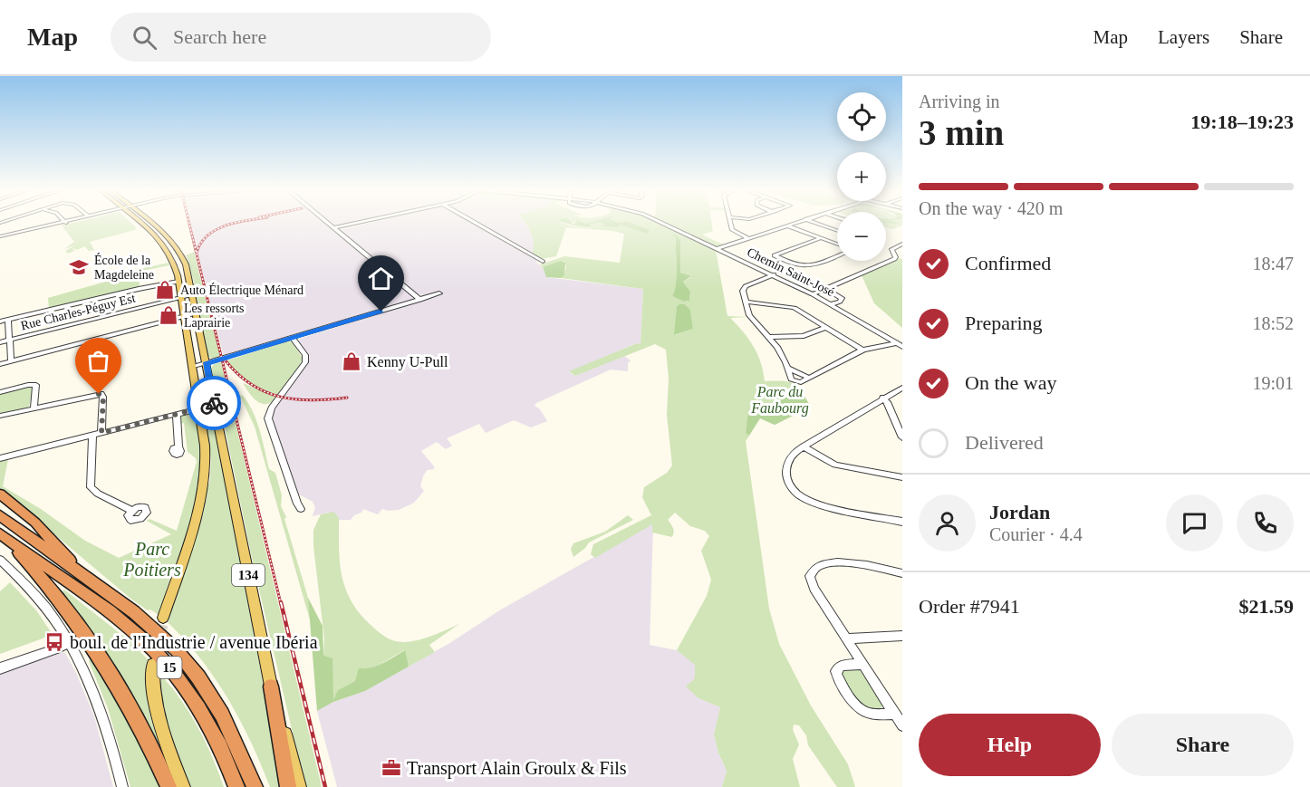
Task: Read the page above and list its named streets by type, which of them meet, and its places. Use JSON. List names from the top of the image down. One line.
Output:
{"streets":{"highway":["15"],"main road":["134"],"street":["Chemin Saint-José","Rue Charles-Péguy Est"]},"crossings":[["Rue Charles-Péguy Est","134"]],"parks":["Parc du Faubourg","Parc Poitiers"],"places":{"school or university":["École de la Magdeleine"],"shop":["Auto Électrique Ménard","Les ressorts Laprairie","Kenny U-Pull"],"bus stop":["boul. de l'Industrie / avenue Ibéria"],"office":["Transport Alain Groulx & Fils"]},"page":{"header":"Map","search":"Search here","nav":["Map","Layers","Share"],"heading":["3 min","Arriving in","19:18–19:23"],"panel":["Jordan","Courier · 4.4","Order #7941","$21.59"],"map_buttons":["+","−"],"bar":"On the way · 420 m","list":[["Confirmed","18:47"],["Preparing","18:52"],["On the way","19:01"],"Delivered"],"buttons":["Help","Share"]}}
